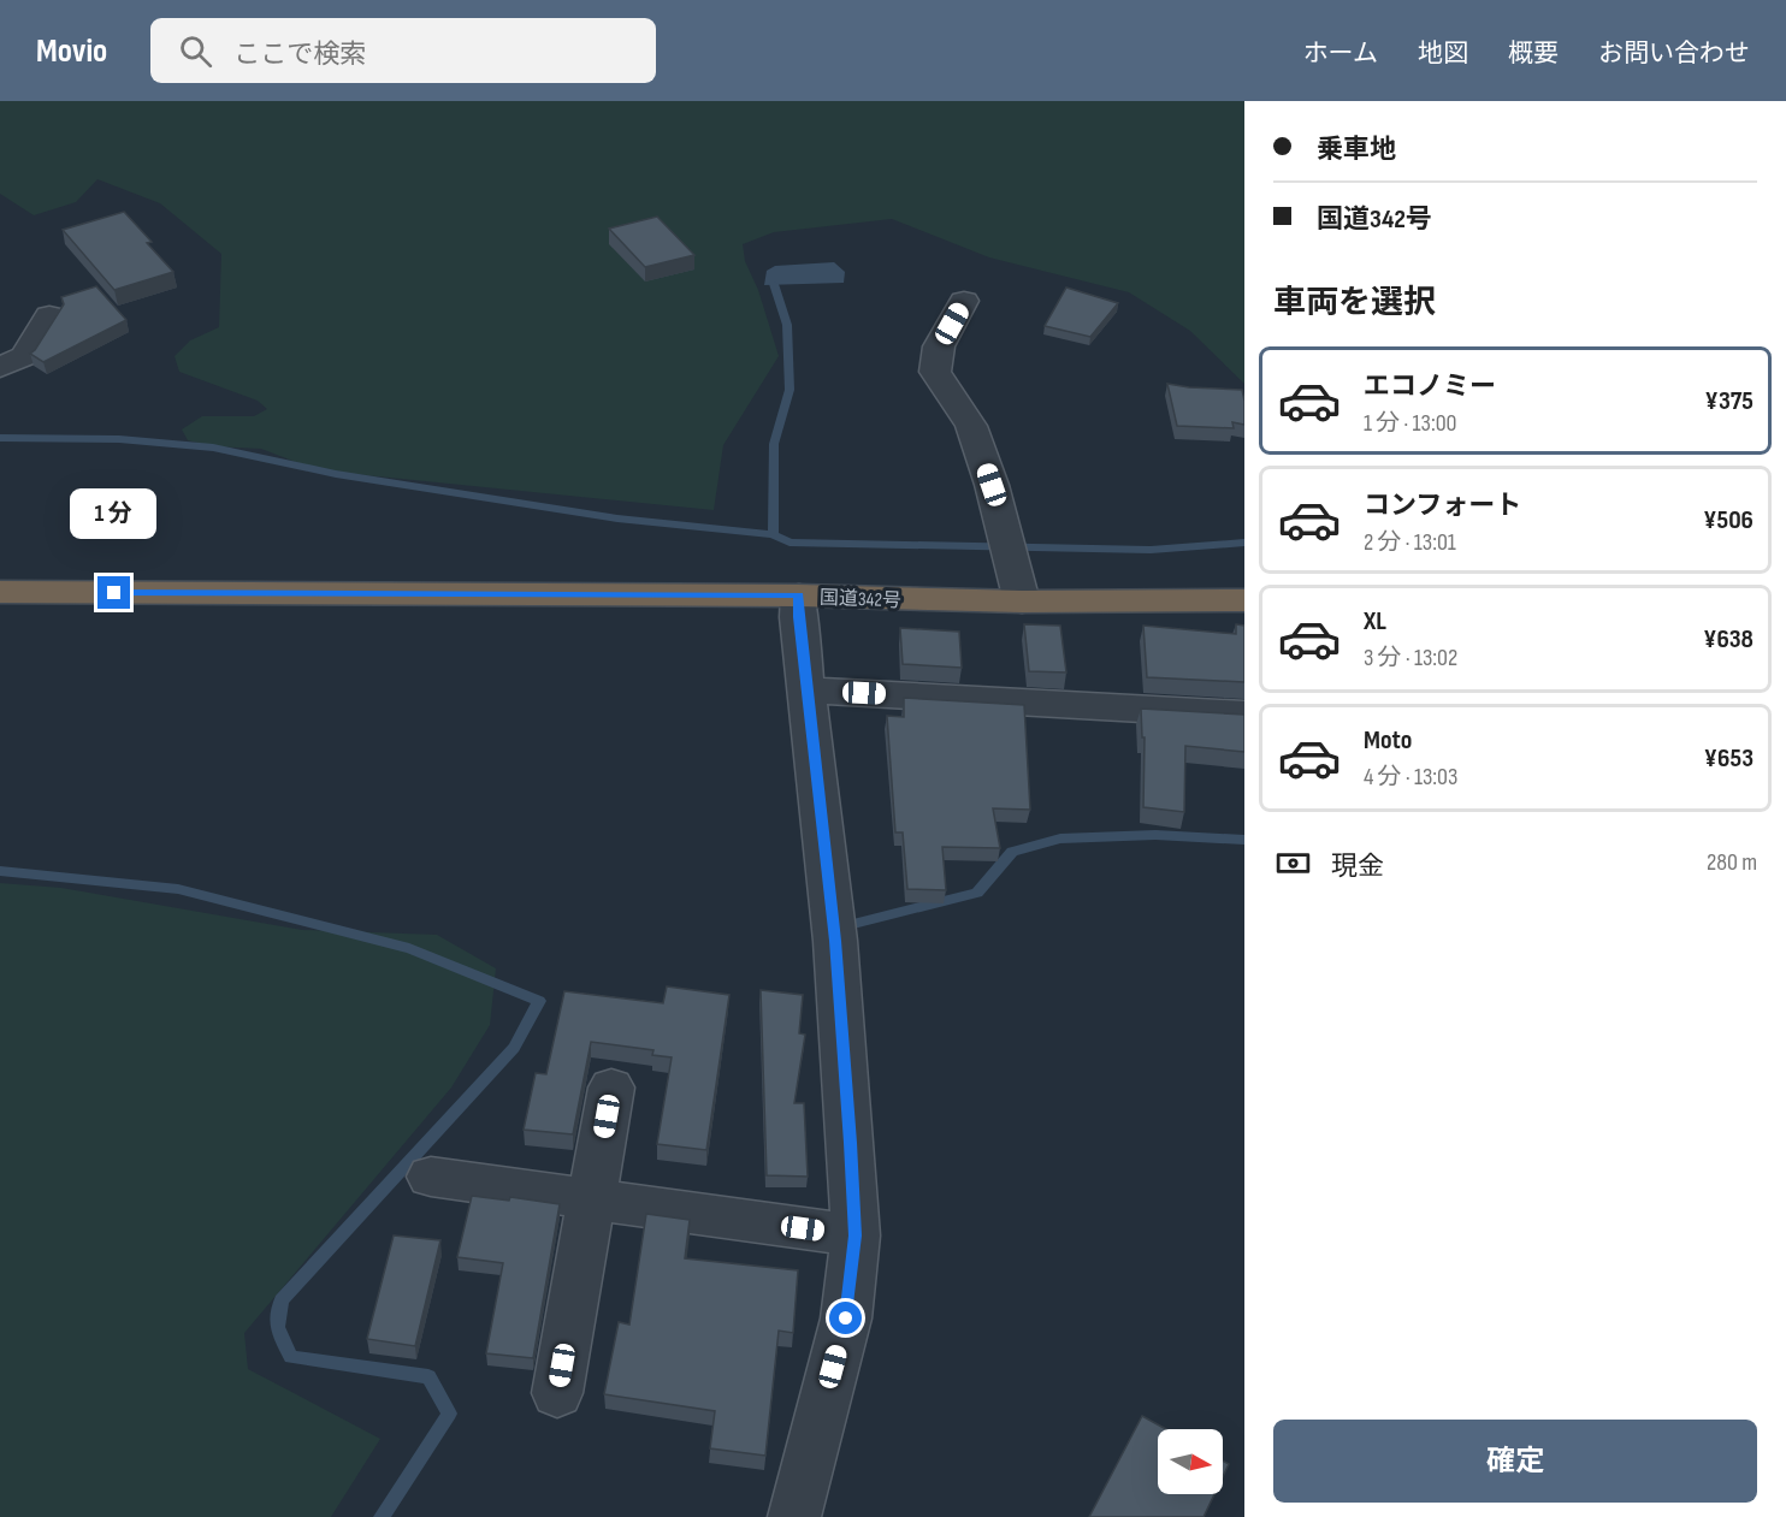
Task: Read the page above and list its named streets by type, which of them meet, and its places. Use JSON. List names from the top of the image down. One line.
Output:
{"streets":{"highway":["国道342号"]},"north":"right","page":{"header":"Movio","search":"ここで検索","nav":["ホーム","地図","概要","お問い合わせ"],"banner":["乗車地","国道342号"],"heading":"車両を選択","list":[{"name":"エコノミー","note":"1 分 · 13:00","value":"¥375"},{"name":"コンフォート","note":"2 分 · 13:01","value":"¥506"},{"name":"XL","note":"3 分 · 13:02","value":"¥638"},{"name":"Moto","note":"4 分 · 13:03","value":"¥653"}],"bubble":"1 分","pay":["現金","280 m"],"buttons":"確定"}}
